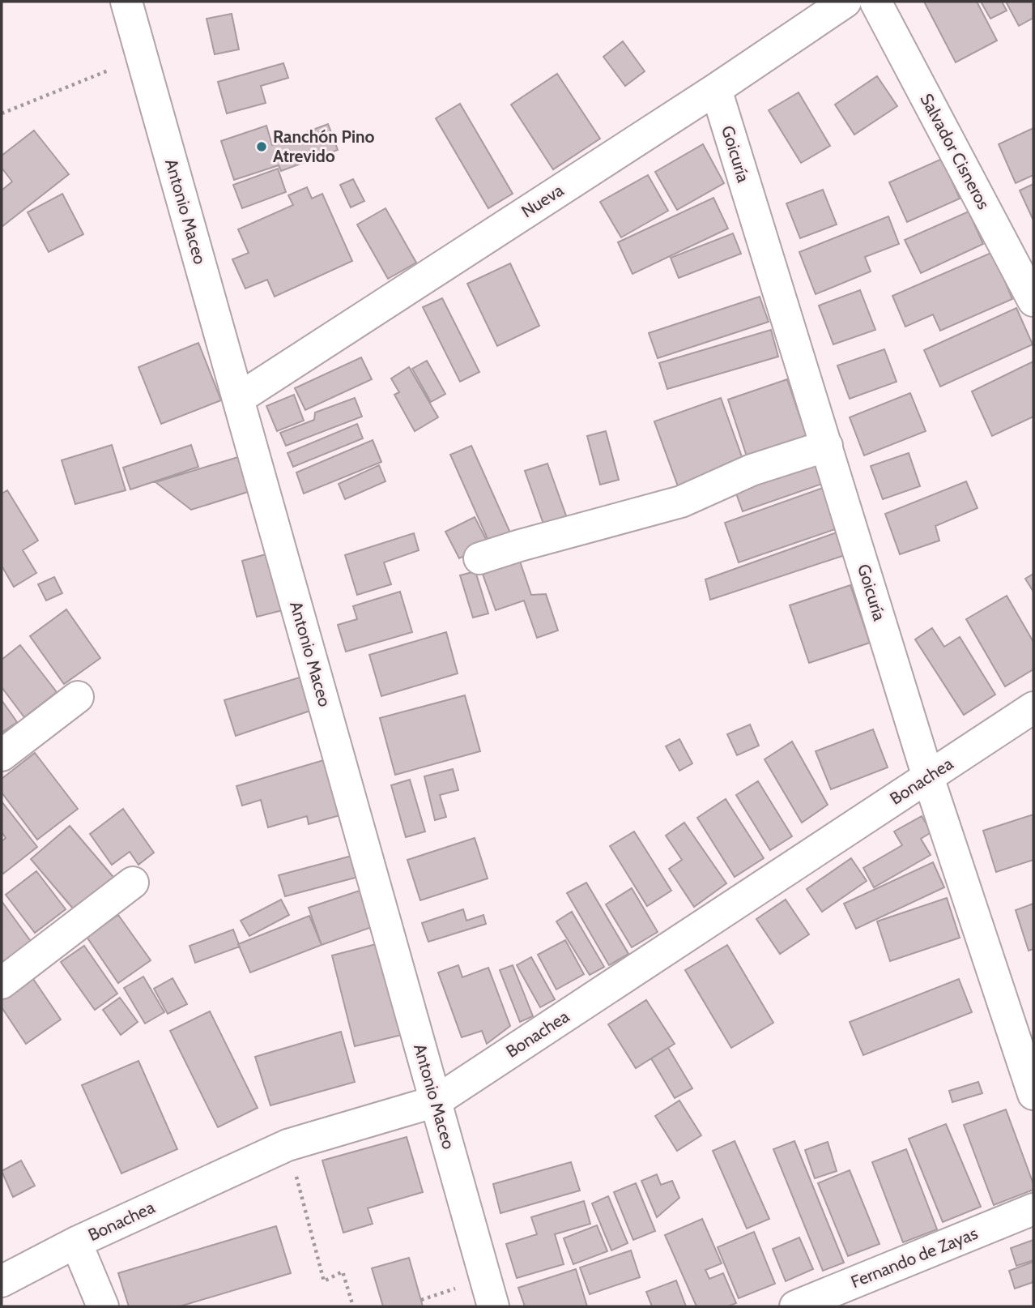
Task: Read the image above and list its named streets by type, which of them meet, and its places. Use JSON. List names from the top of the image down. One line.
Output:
{"streets":{"street":["Salvador Cisneros","Goicuría","Nueva","Antonio Maceo","Bonachea","Fernando de Zayas"]},"crossings":[["Goicuría","Nueva"],["Goicuría","Bonachea"],["Nueva","Antonio Maceo"],["Antonio Maceo","Bonachea"]],"places":["Ranchón Pino Atrevido"]}
